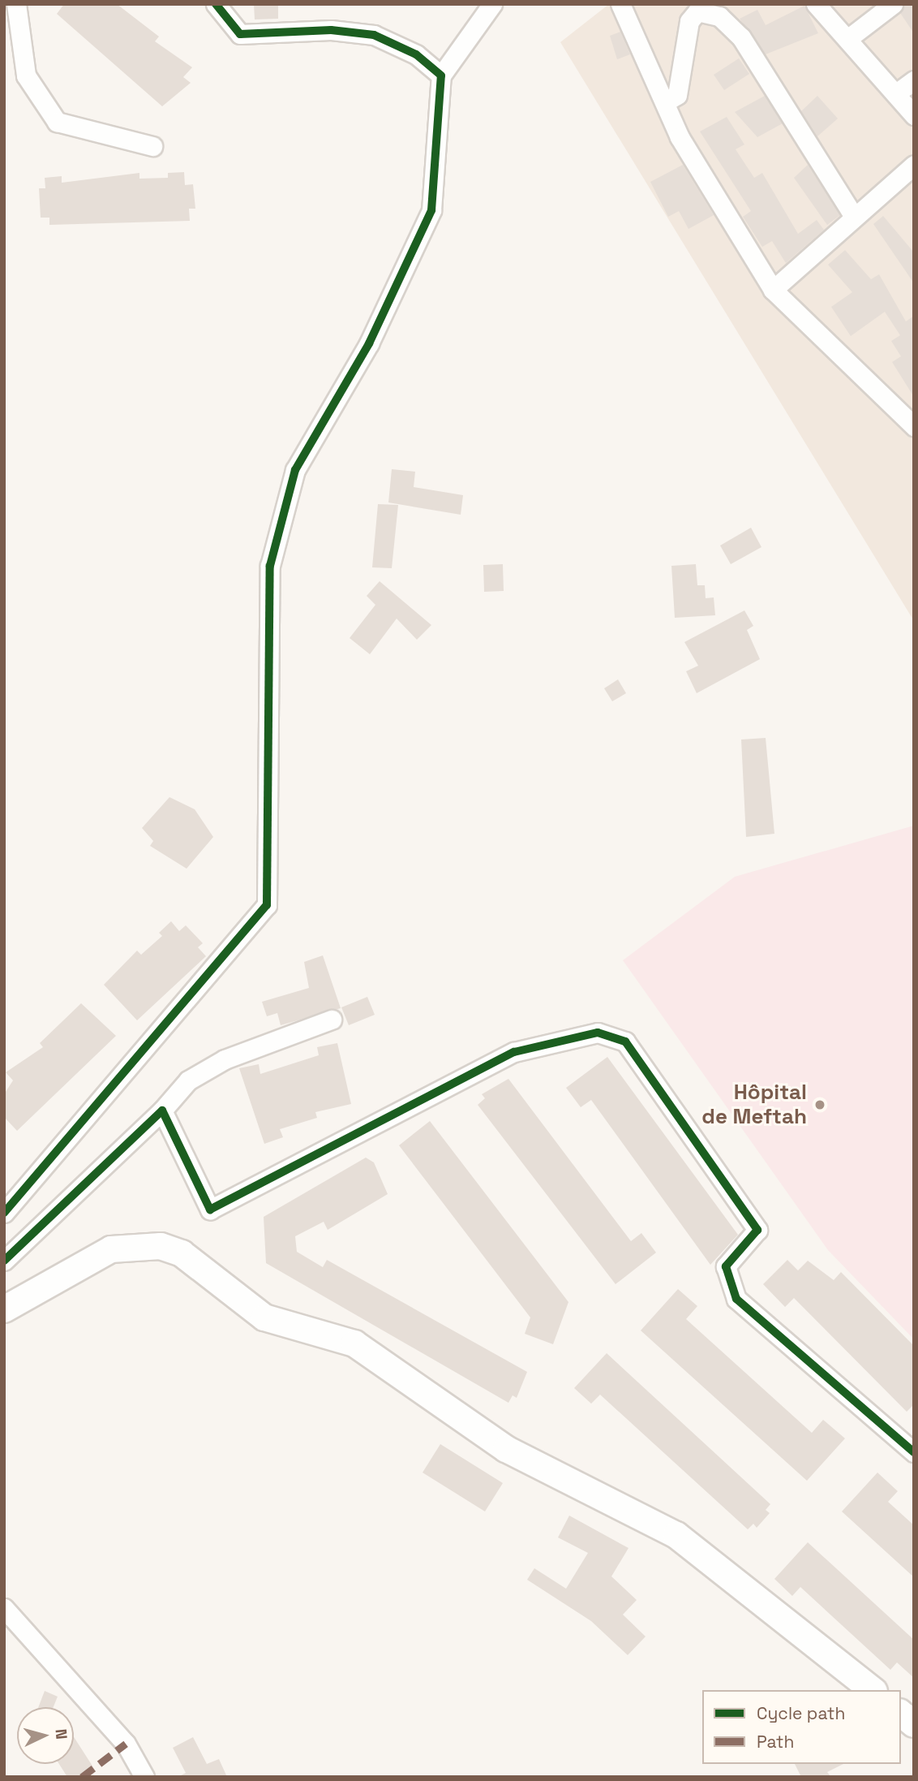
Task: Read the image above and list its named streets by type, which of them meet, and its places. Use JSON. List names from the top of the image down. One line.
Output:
{"places":["Hôpital de Meftah"],"legend":["Cycle path","Path"],"north":"right"}
